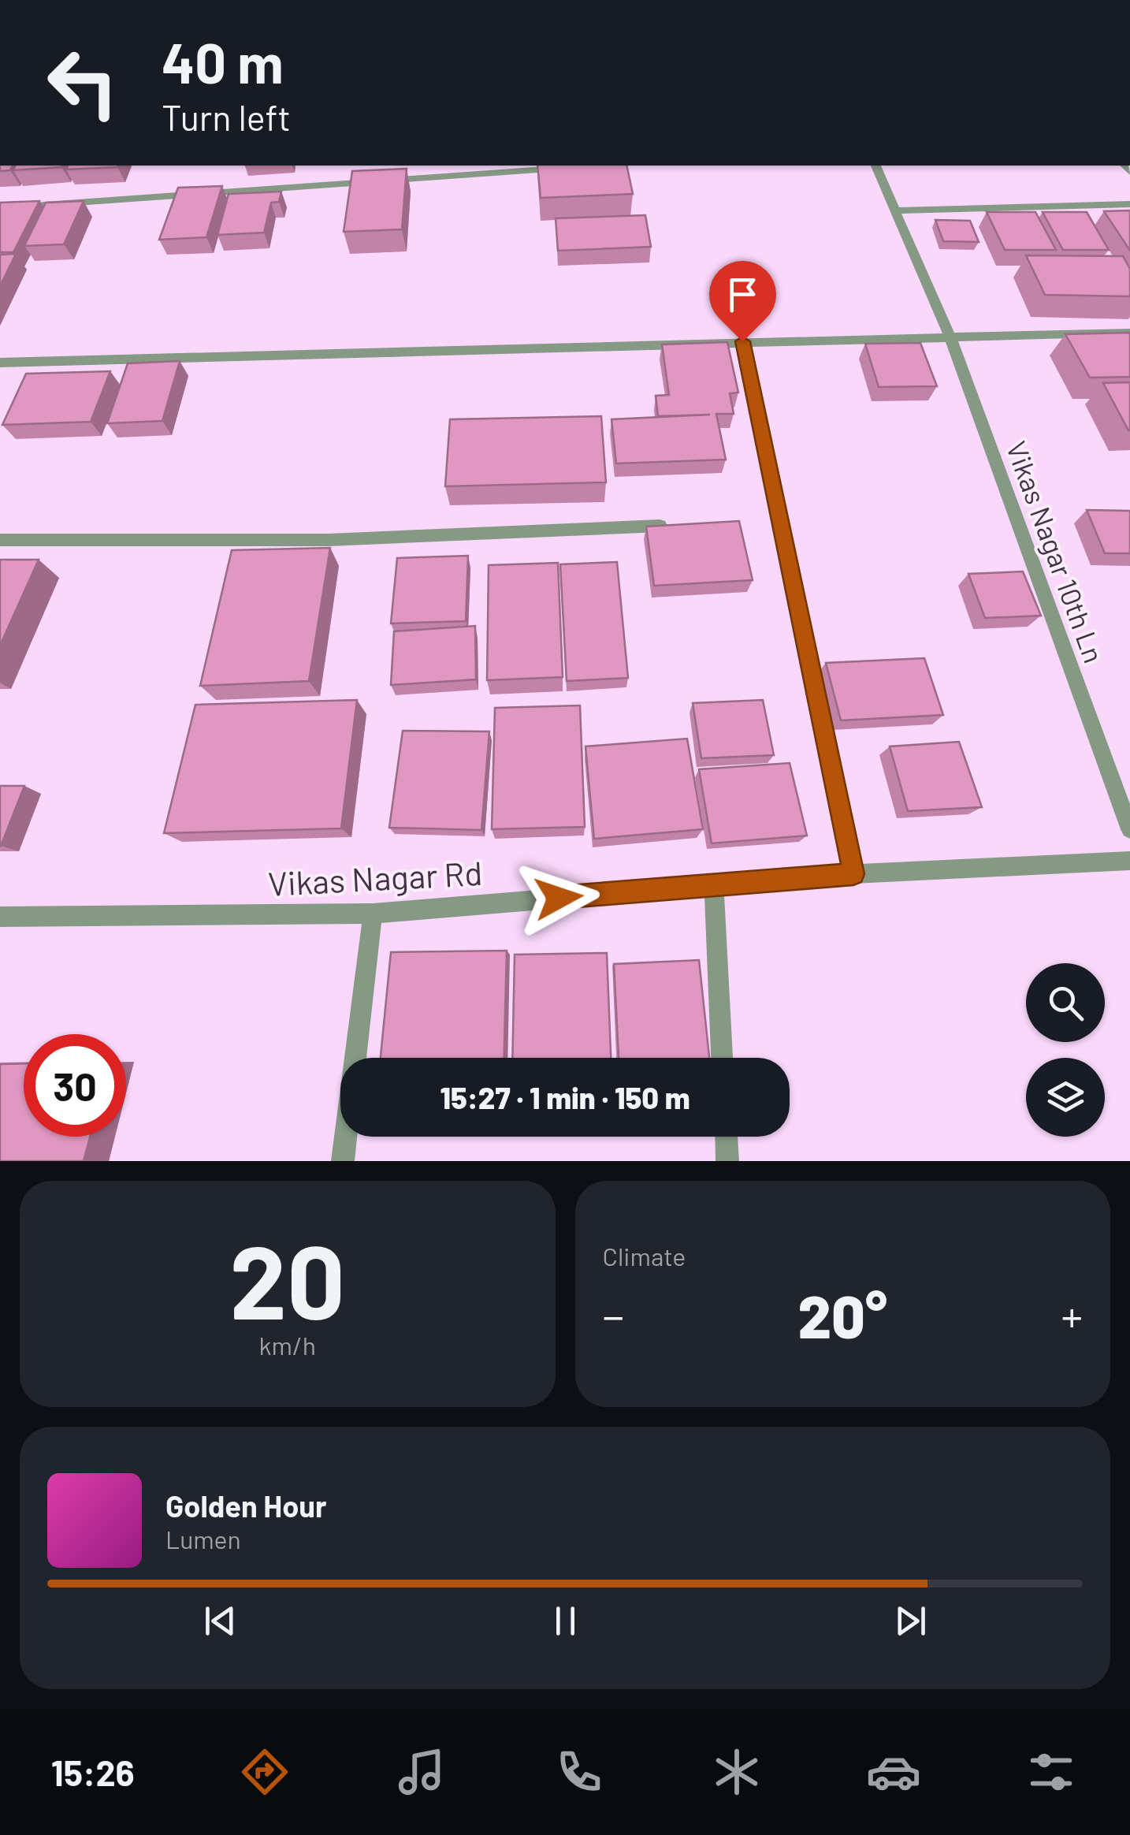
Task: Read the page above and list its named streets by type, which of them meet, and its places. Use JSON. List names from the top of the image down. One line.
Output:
{"streets":{"street":["Vikas Nagar 10th Ln","Vikas Nagar Rd"]},"page":{"turn":["40 m","Turn left"],"limit":"30","trip":"15:27 · 1 min · 150 m","tile":[["20","km/h"],"Climate"],"heat":["−","20°","+"],"song":["Golden Hour","Lumen"],"tabs":"15:26"}}
